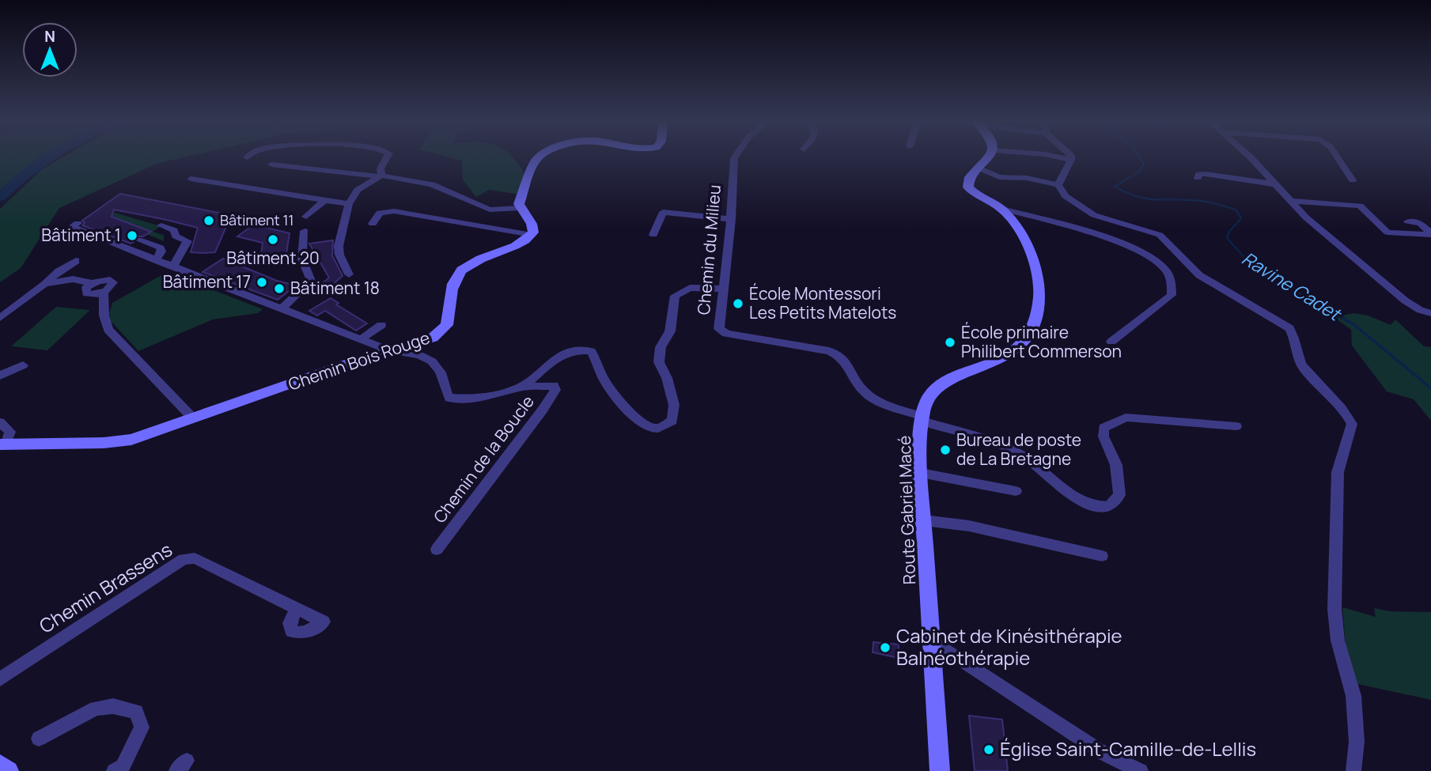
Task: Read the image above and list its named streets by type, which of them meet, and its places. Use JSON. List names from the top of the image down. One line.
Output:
{"streets":{"street":["Chemin du Milieu","Chemin Bois Rouge","Chemin de la Boucle","Route Gabriel Macé","Chemin Brassens"]},"crossings":[["Chemin du Milieu","Chemin de la Boucle"],["Chemin du Milieu","Route Gabriel Macé"],["Chemin Bois Rouge","Chemin de la Boucle"]],"water":["Ravine Cadet"],"places":["Bâtiment 11","Bâtiment 1","Bâtiment 20","Bâtiment 17","Bâtiment 18","École Montessori Les Petits Matelots","École primaire Philibert Commerson","Bureau de poste de La Bretagne","Cabinet de Kinésithérapie Balnéothérapie","Église Saint-Camille-de-Lellis"],"north":"top"}
